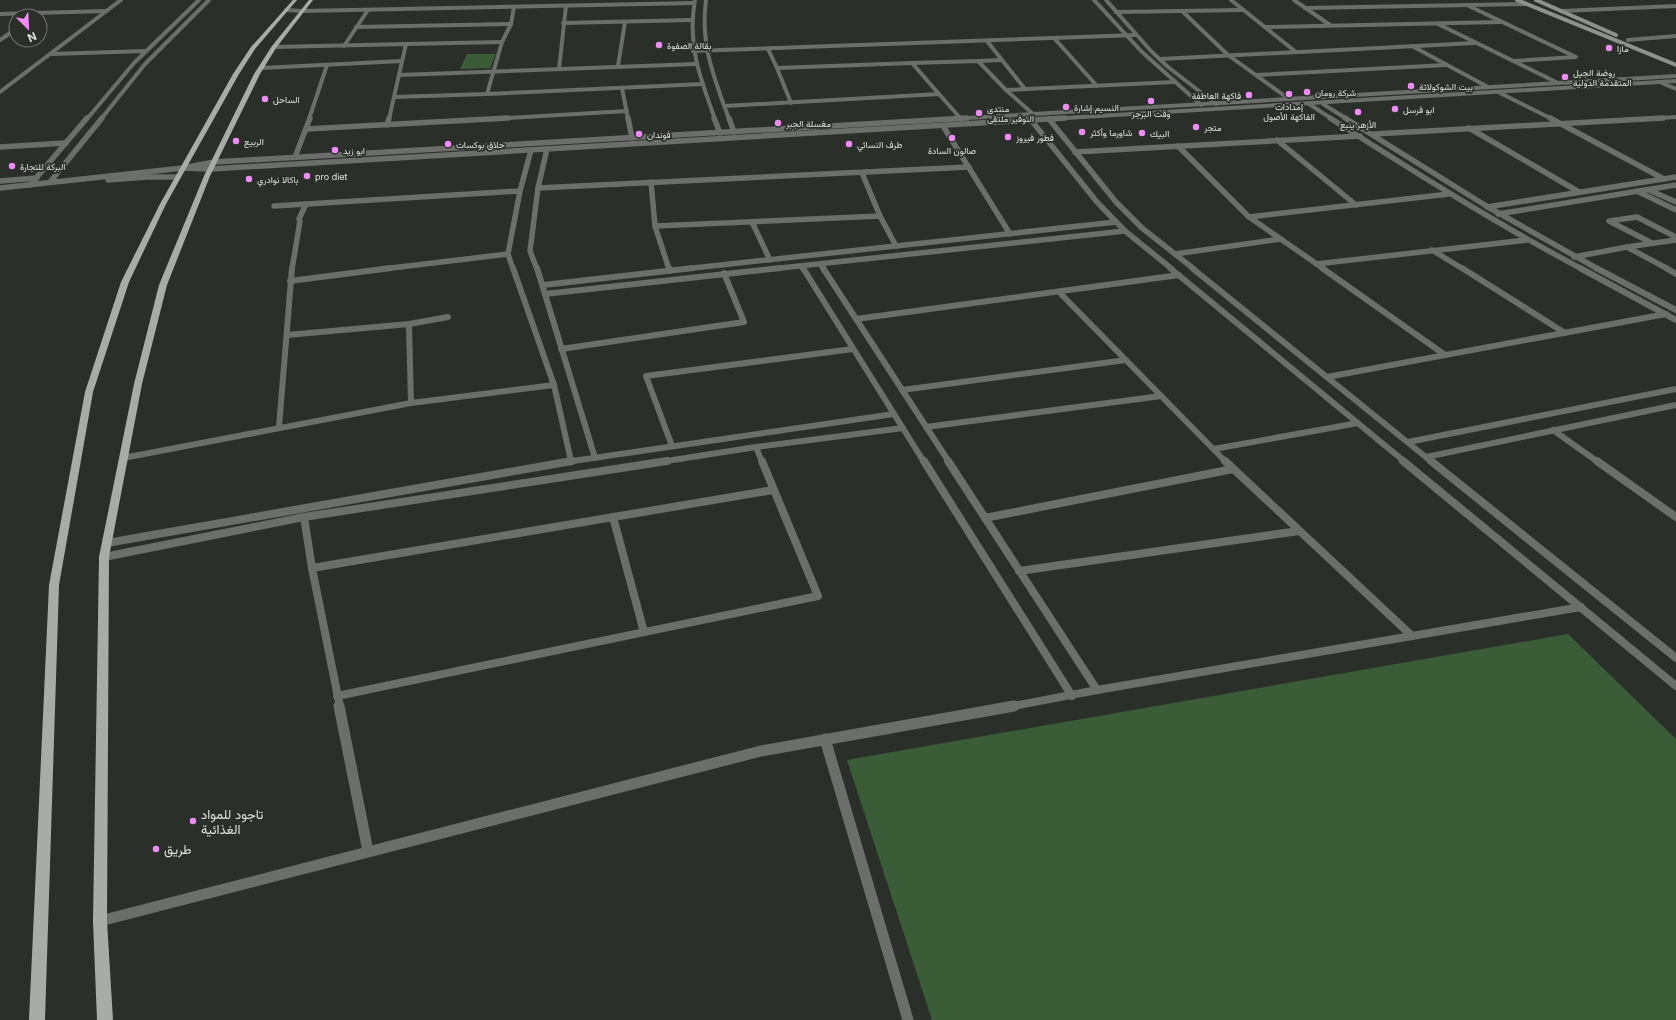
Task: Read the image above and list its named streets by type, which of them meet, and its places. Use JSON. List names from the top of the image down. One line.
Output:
{"places":["بقالة الصفوة","مازا","روضة الجيل المتقدمة الدولية","بيت الشوكولاتة","شركة رومان","إمدادات الفاكهة الأصول","فاكهة العاطفة","الساحل","وقت البرجر","النسيم إشارة","ابو فرسل","الأزهر ينبع","منتدى التوفير ملتقى","مغسلة الجبر","متجر","شاورما وأكثر","البيك","فوندان","فطور فيروز","صالون السادة","الربيع","حلاق بوكسات","طرف النسائي","ابو زيد","البركة للتجارة","pro diet","باكالا نوادري","تاجود للمواد الغذائية","طريق"],"north":"bottom right"}
